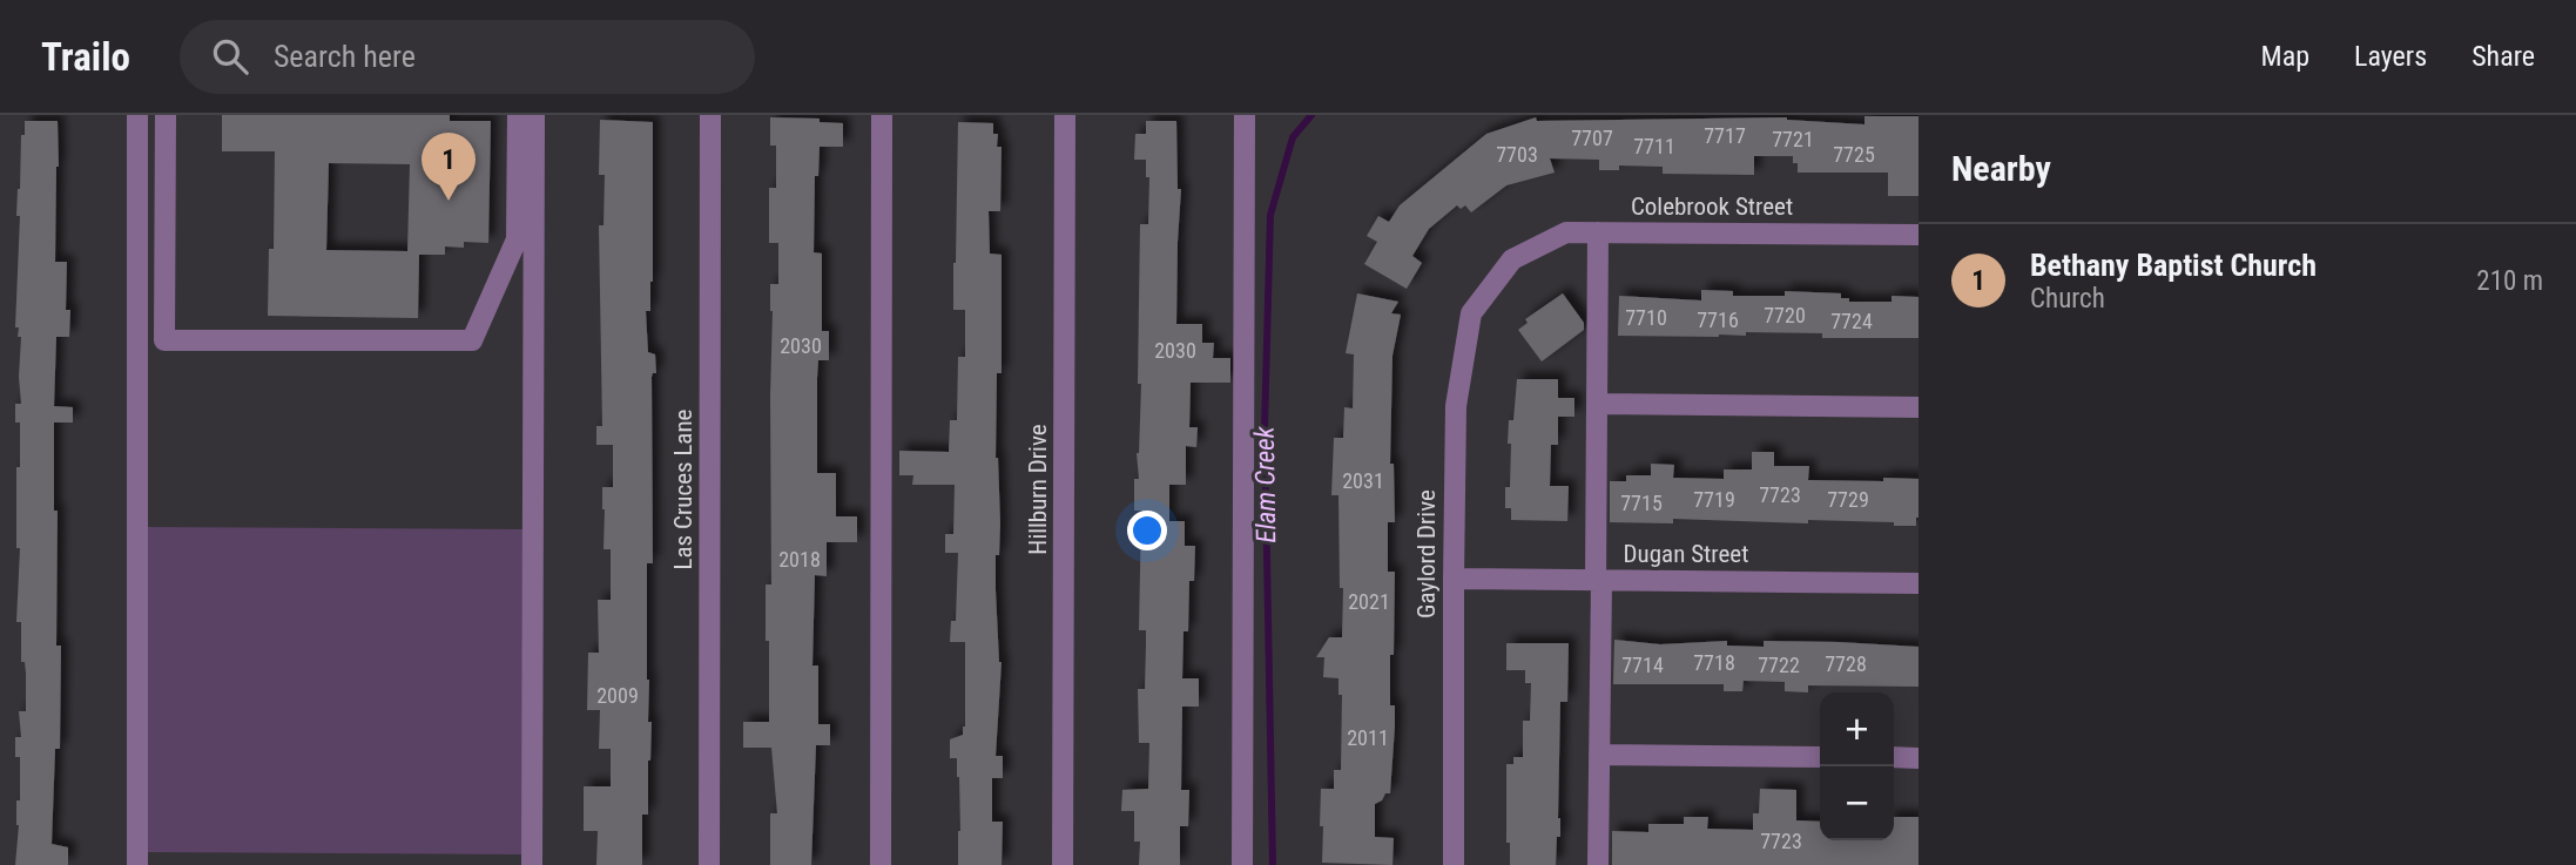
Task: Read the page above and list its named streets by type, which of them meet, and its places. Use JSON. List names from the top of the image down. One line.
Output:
{"streets":{"street":["Colebrook Street","Las Cruces Lane","Hillburn Drive","Gaylord Drive","Dugan Street"]},"crossings":[["Colebrook Street","Gaylord Drive"],["Gaylord Drive","Dugan Street"]],"water":["Elam Creek"],"house_numbers":["7717","7707","7721","7711","7703","7725","7720","7710","7716","7724","2030","2030","2031","7723","7719","7729","7715","2018","2021","7718","7728","7714","7722","2009","2011","7723"],"page":{"header":"Trailo","search":"Search here","nav":["Map","Layers","Share"],"heading":"Nearby","pins":"1","list":[{"mark":"1","name":"Bethany Baptist Church","note":"Church","value":"210 m"}],"map_buttons":["+","−"]}}
